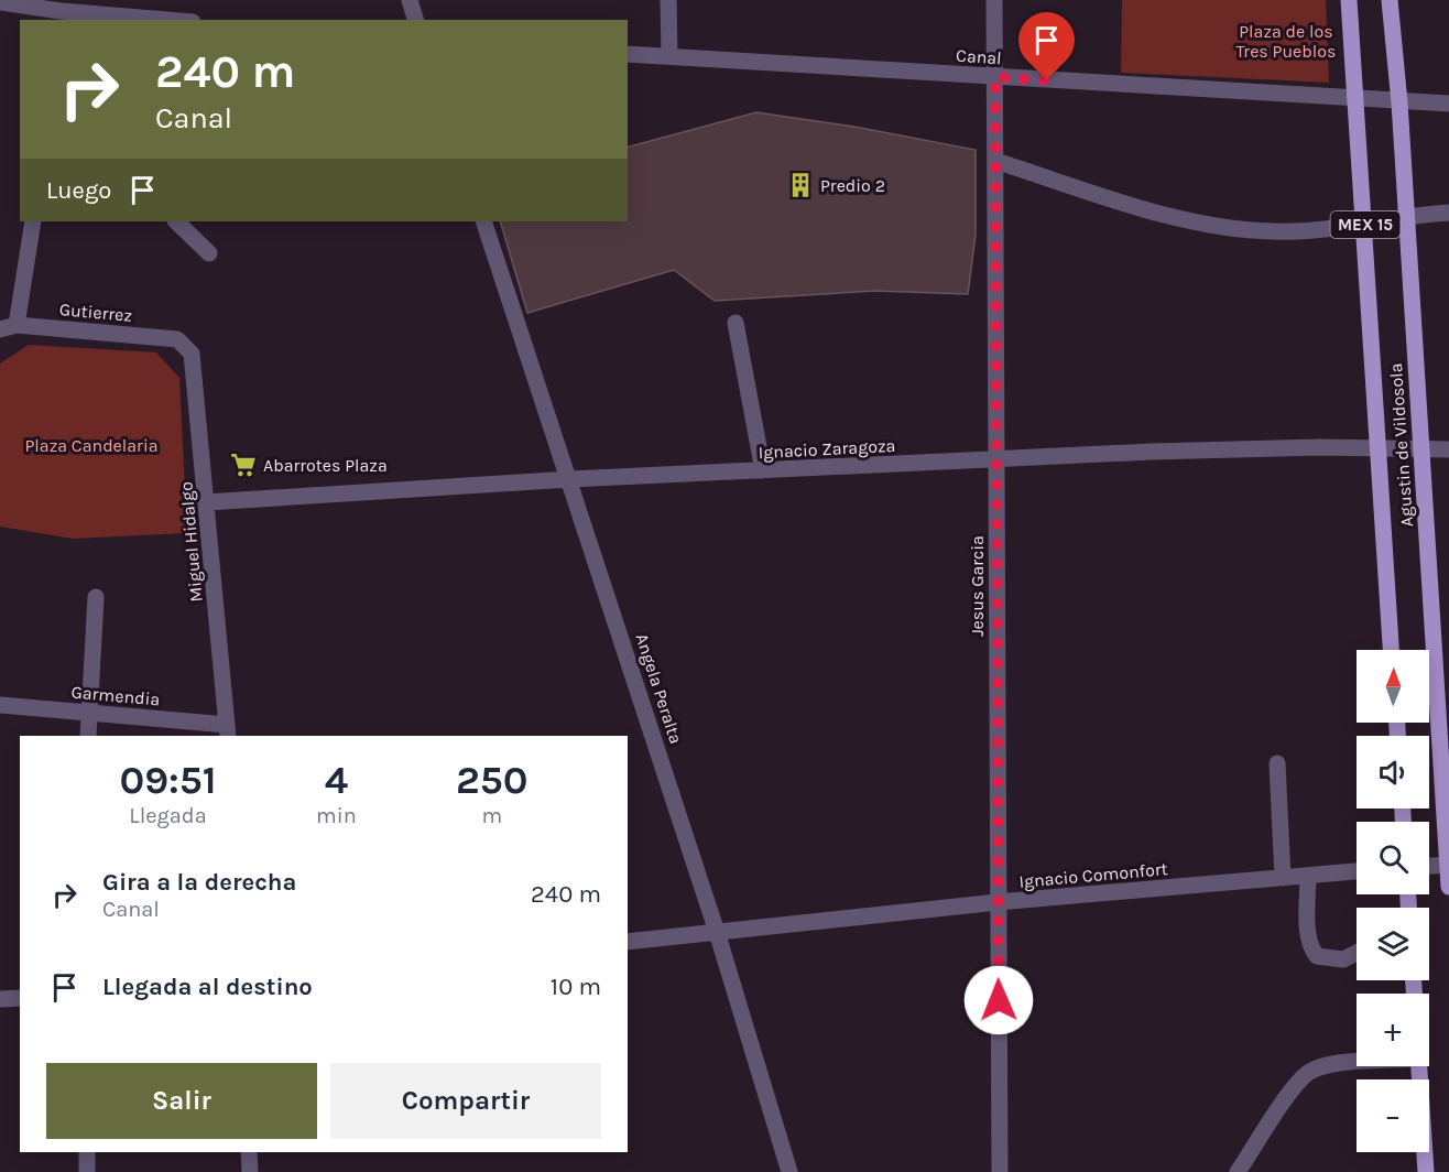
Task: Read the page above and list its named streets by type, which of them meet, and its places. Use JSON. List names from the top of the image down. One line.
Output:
{"streets":{"main road":["MEX 15","Agustin de Vildosola"],"street":["Canal","Gutierrez","Ignacio Zaragoza","Miguel Hidalgo","Jesus Garcia","Angela Peralta","Garmendia","Ignacio Comonfort"]},"crossings":[["Canal","Agustin de Vildosola"],["Canal","Jesus Garcia"],["Gutierrez","Miguel Hidalgo"],["Agustin de Vildosola","Ignacio Zaragoza"],["Ignacio Zaragoza","Miguel Hidalgo"],["Ignacio Zaragoza","Jesus Garcia"],["Ignacio Zaragoza","Angela Peralta"],["Miguel Hidalgo","Garmendia"],["Jesus Garcia","Ignacio Comonfort"],["Angela Peralta","Ignacio Comonfort"]],"parks":["Plaza de los Tres Pueblos","Plaza Candelaria"],"places":{"building":["Predio 2"],"supermarket":["Abarrotes Plaza"]},"north":"top","page":{"turn":["240 m","Canal"],"then":"Luego","map_buttons":["+","−"],"eta":["09:51","Llegada","4","min","250","m"],"list":[{"name":"Gira a la derecha","note":"Canal","value":"240 m"},{"name":"Llegada al destino","value":"10 m"}],"buttons":["Salir","Compartir"]}}
